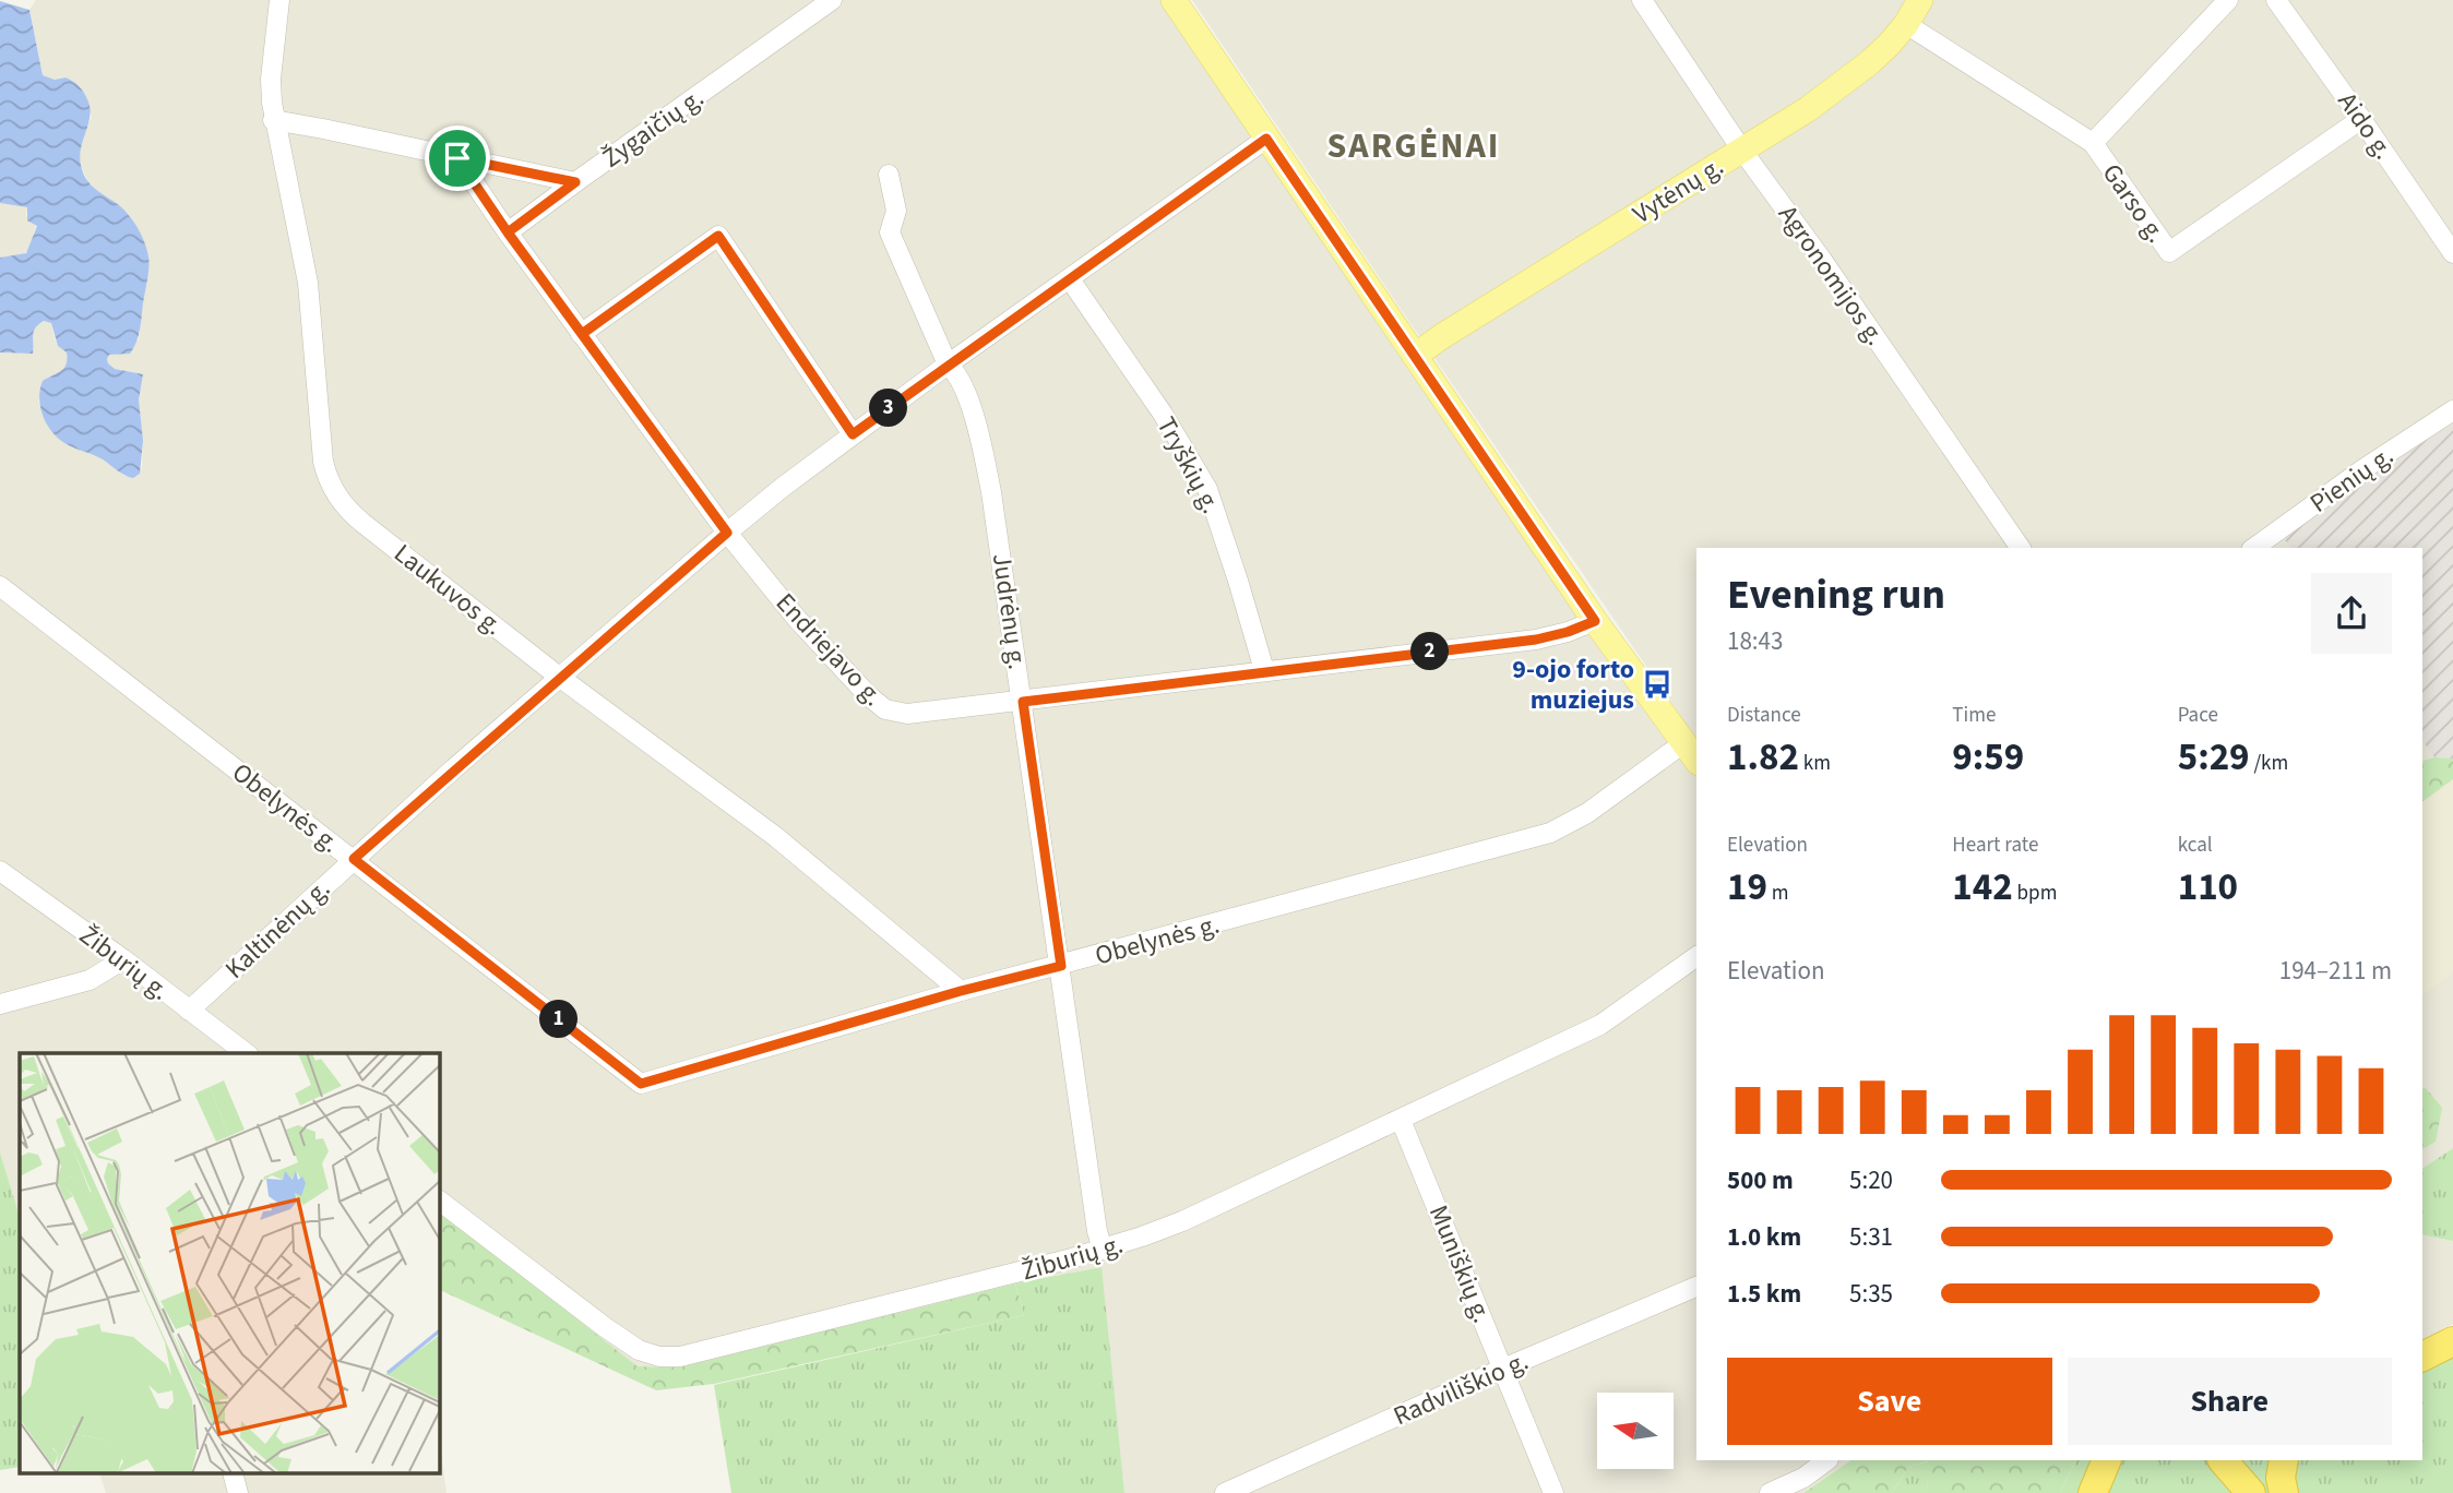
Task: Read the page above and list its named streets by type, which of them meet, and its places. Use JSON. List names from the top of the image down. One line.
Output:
{"streets":{"main road":["Vytėnų g."],"street":["Aido g.","Žygaičių g.","Garso g.","Agronomijos g.","Tryškių g.","Pienių g.","Laukuvos g.","Judrėnų g.","Endriejavo g.","Obelynės g.","Kaltinėnų g.","Žiburių g.","Muniškių g.","Radviliškio g."]},"crossings":[["Aido g.","Garso g."],["Žygaičių g.","Laukuvos g."],["Žygaičių g.","Endriejavo g."],["Vytėnų g.","Garso g."],["Vytėnų g.","Agronomijos g."],["Tryškių g.","Endriejavo g."],["Tryškių g.","Kaltinėnų g."],["Laukuvos g.","Obelynės g."],["Laukuvos g.","Kaltinėnų g."],["Judrėnų g.","Endriejavo g."],["Judrėnų g.","Obelynės g."],["Judrėnų g.","Kaltinėnų g."],["Judrėnų g.","Žiburių g."],["Endriejavo g.","Kaltinėnų g."],["Obelynės g.","Kaltinėnų g."],["Kaltinėnų g.","Žiburių g."],["Žiburių g.","Muniškių g."],["Muniškių g.","Radviliškio g."]],"districts":["SARGĖNAI"],"places":{"bus stop":["9-ojo forto muziejus"]},"north":"left","page":{"pins":["3","2","1"],"heading":["Evening run","18:43"],"stats":[["Distance","1.82 km"],["Time","9:59"],["Pace","5:29 /km"],["Elevation","19 m"],["Heart rate","142 bpm"],["kcal","110"]],"chart":["Elevation","194–211 m"],"list":[{"name":"500 m","note":"5:20"},{"name":"1.0 km","note":"5:31"},{"name":"1.5 km","note":"5:35"}],"buttons":["Save","Share"]}}
